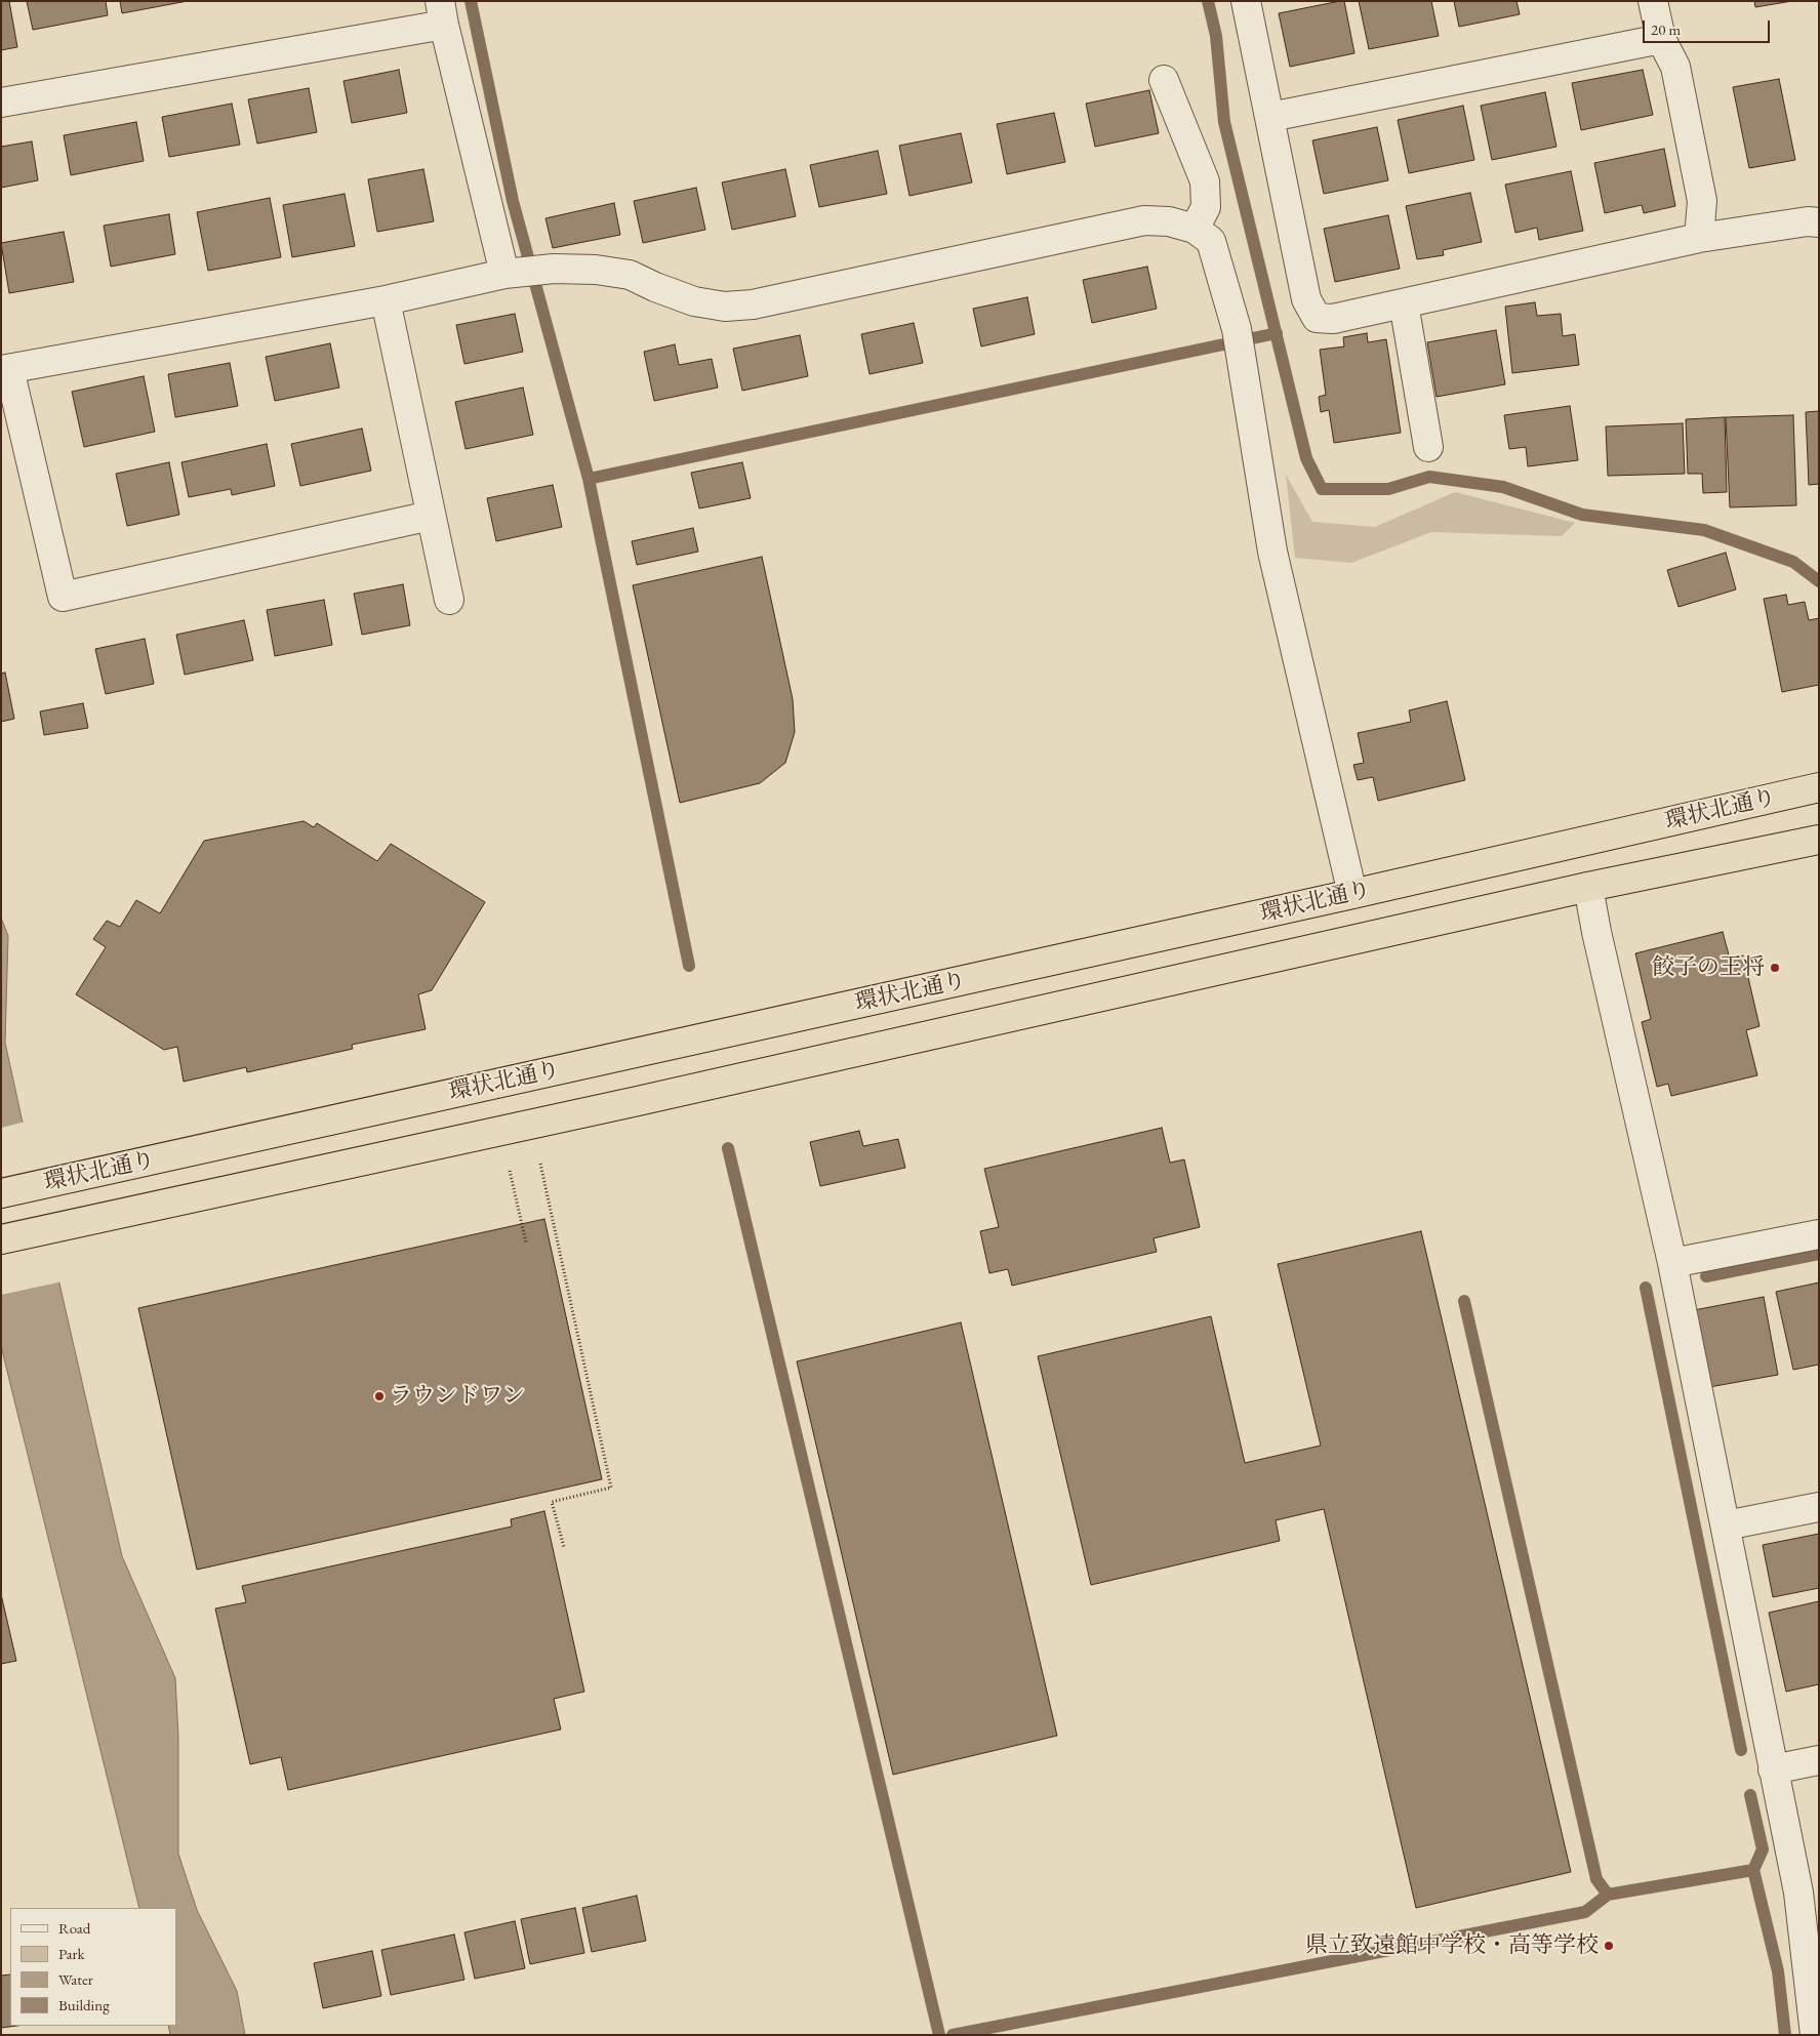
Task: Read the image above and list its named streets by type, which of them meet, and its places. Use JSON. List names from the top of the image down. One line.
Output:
{"streets":{"highway":["環状北通り"]},"places":["餃子の王将","ラウンドワン","県立致遠館中学校・高等学校"],"legend":["Road","Park","Water","Building"],"scale_bar":"20 m"}
